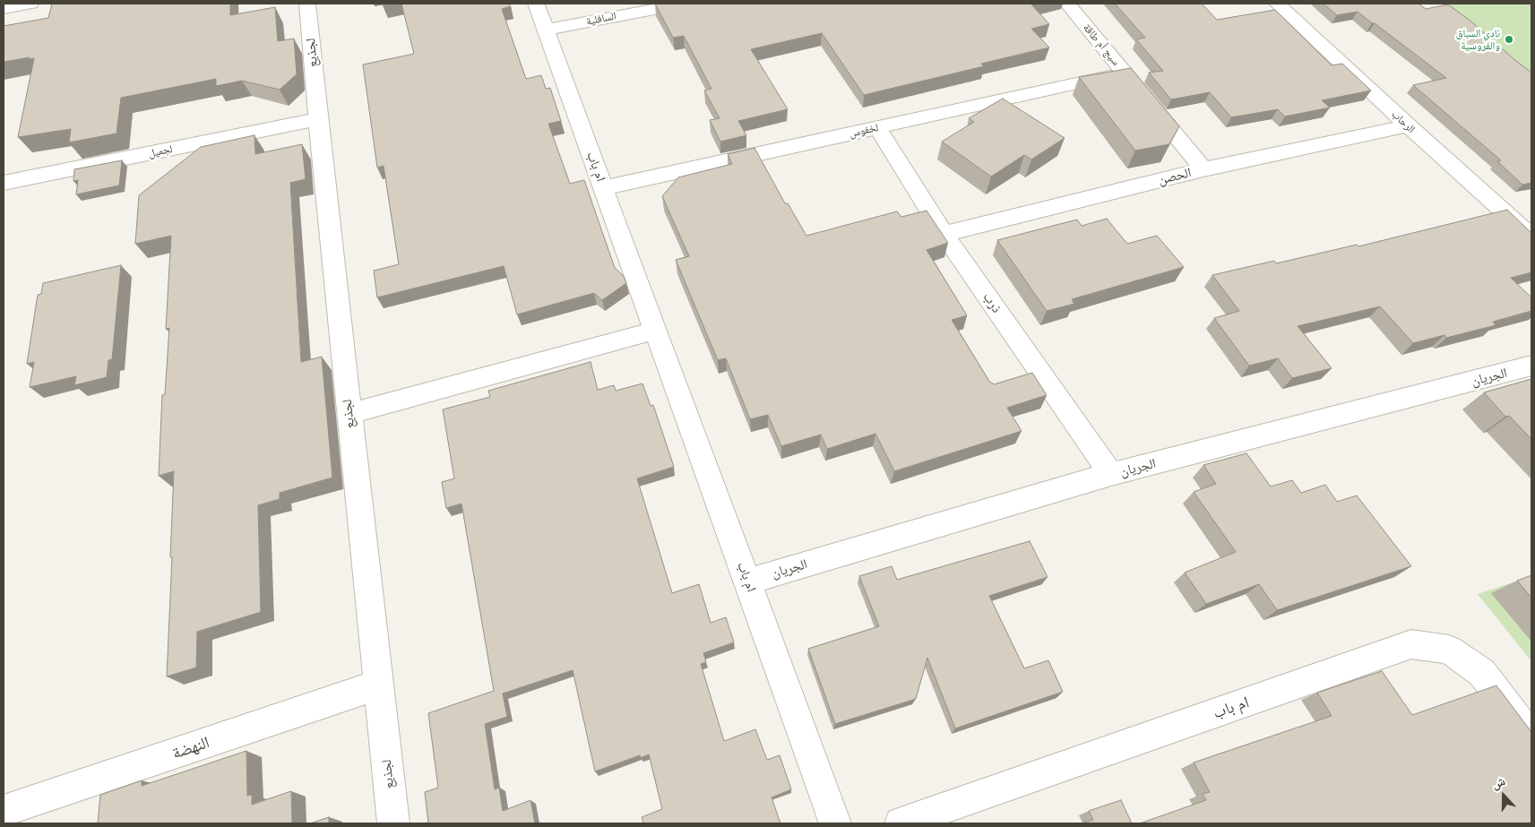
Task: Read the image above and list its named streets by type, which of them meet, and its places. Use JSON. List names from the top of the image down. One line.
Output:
{"streets":{"street":["السافلية","سيج أم طاقة","لجذيع","الرحاب","لخفوس","لجميل","ام باب","الحصن","ذرب","الجريان","النهضة"]},"crossings":[["السافلية","ام باب"],["سيج أم طاقة","لخفوس"],["سيج أم طاقة","الحصن"],["لجذيع","لجميل"],["لجذيع","النهضة"],["الرحاب","الحصن"],["لخفوس","ام باب"],["لخفوس","ذرب"],["ام باب","الجريان"],["الحصن","ذرب"],["ذرب","الجريان"]],"places":["نادي السباق والفروسية"],"north":"top"}
